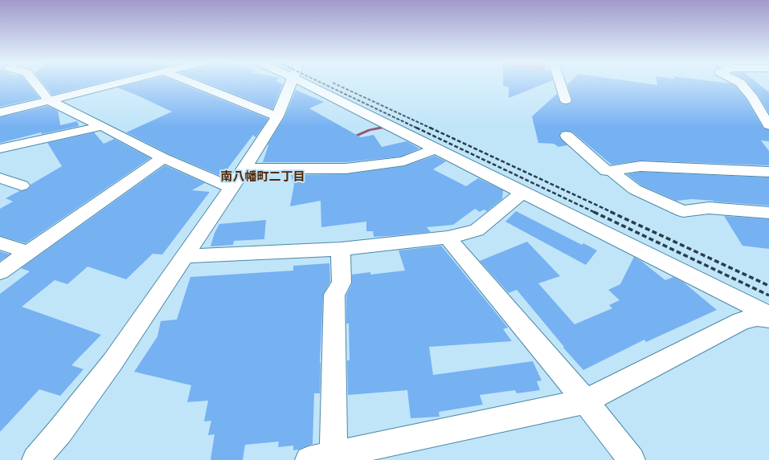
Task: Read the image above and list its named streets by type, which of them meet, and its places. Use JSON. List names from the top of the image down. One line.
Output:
{"districts":["南八幡町二丁目"]}
